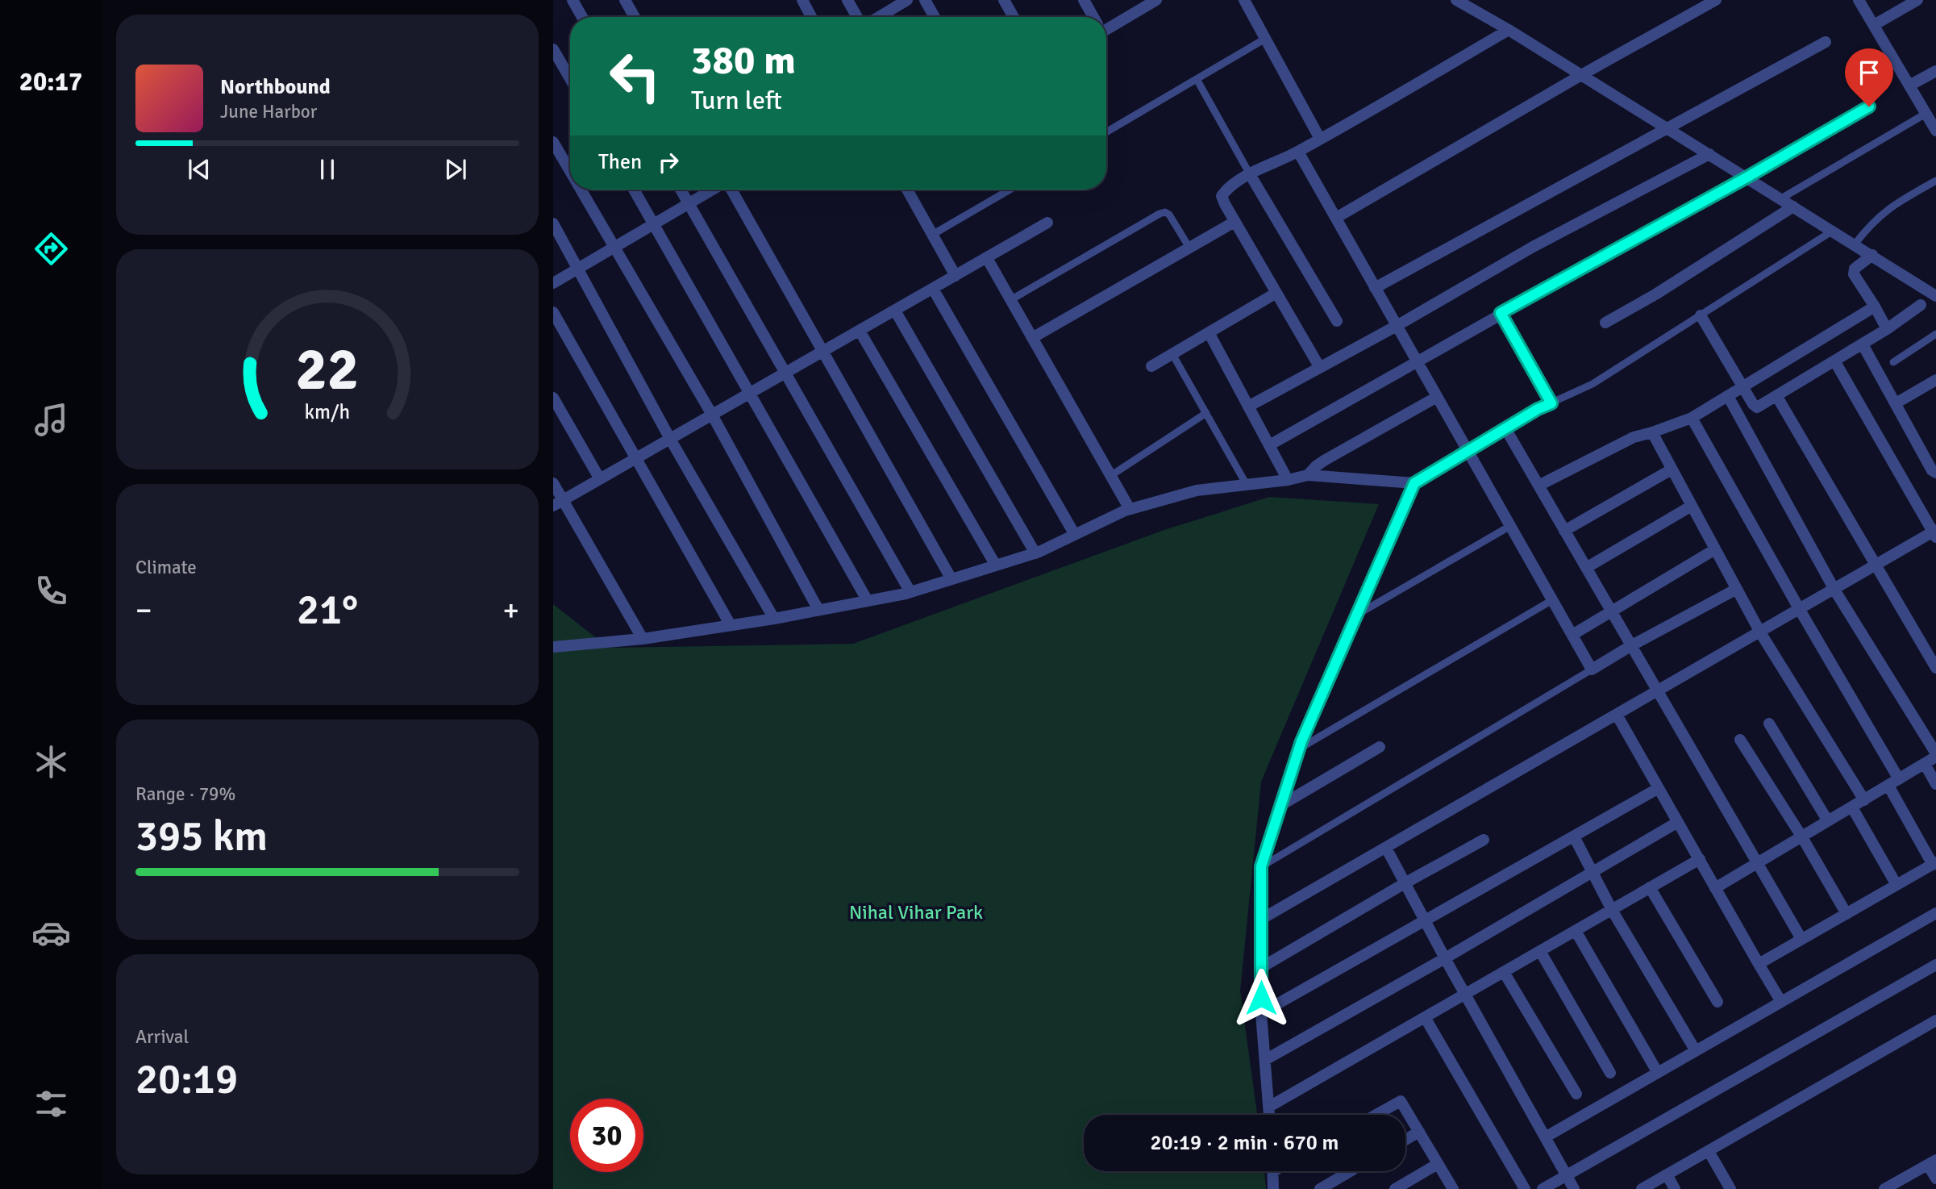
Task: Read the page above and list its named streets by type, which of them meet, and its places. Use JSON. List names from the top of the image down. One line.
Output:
{"parks":["Nihal Vihar Park"],"page":{"tabs":"20:17","turn":["380 m","Turn left"],"song":["Northbound","June Harbor"],"then":"Then","tile":["Climate",["Range · 79%","395 km"],["Arrival","20:19"]],"heat":["−","21°","+"],"limit":"30","trip":"20:19 · 2 min · 670 m","gauge":["22","km/h"]}}
